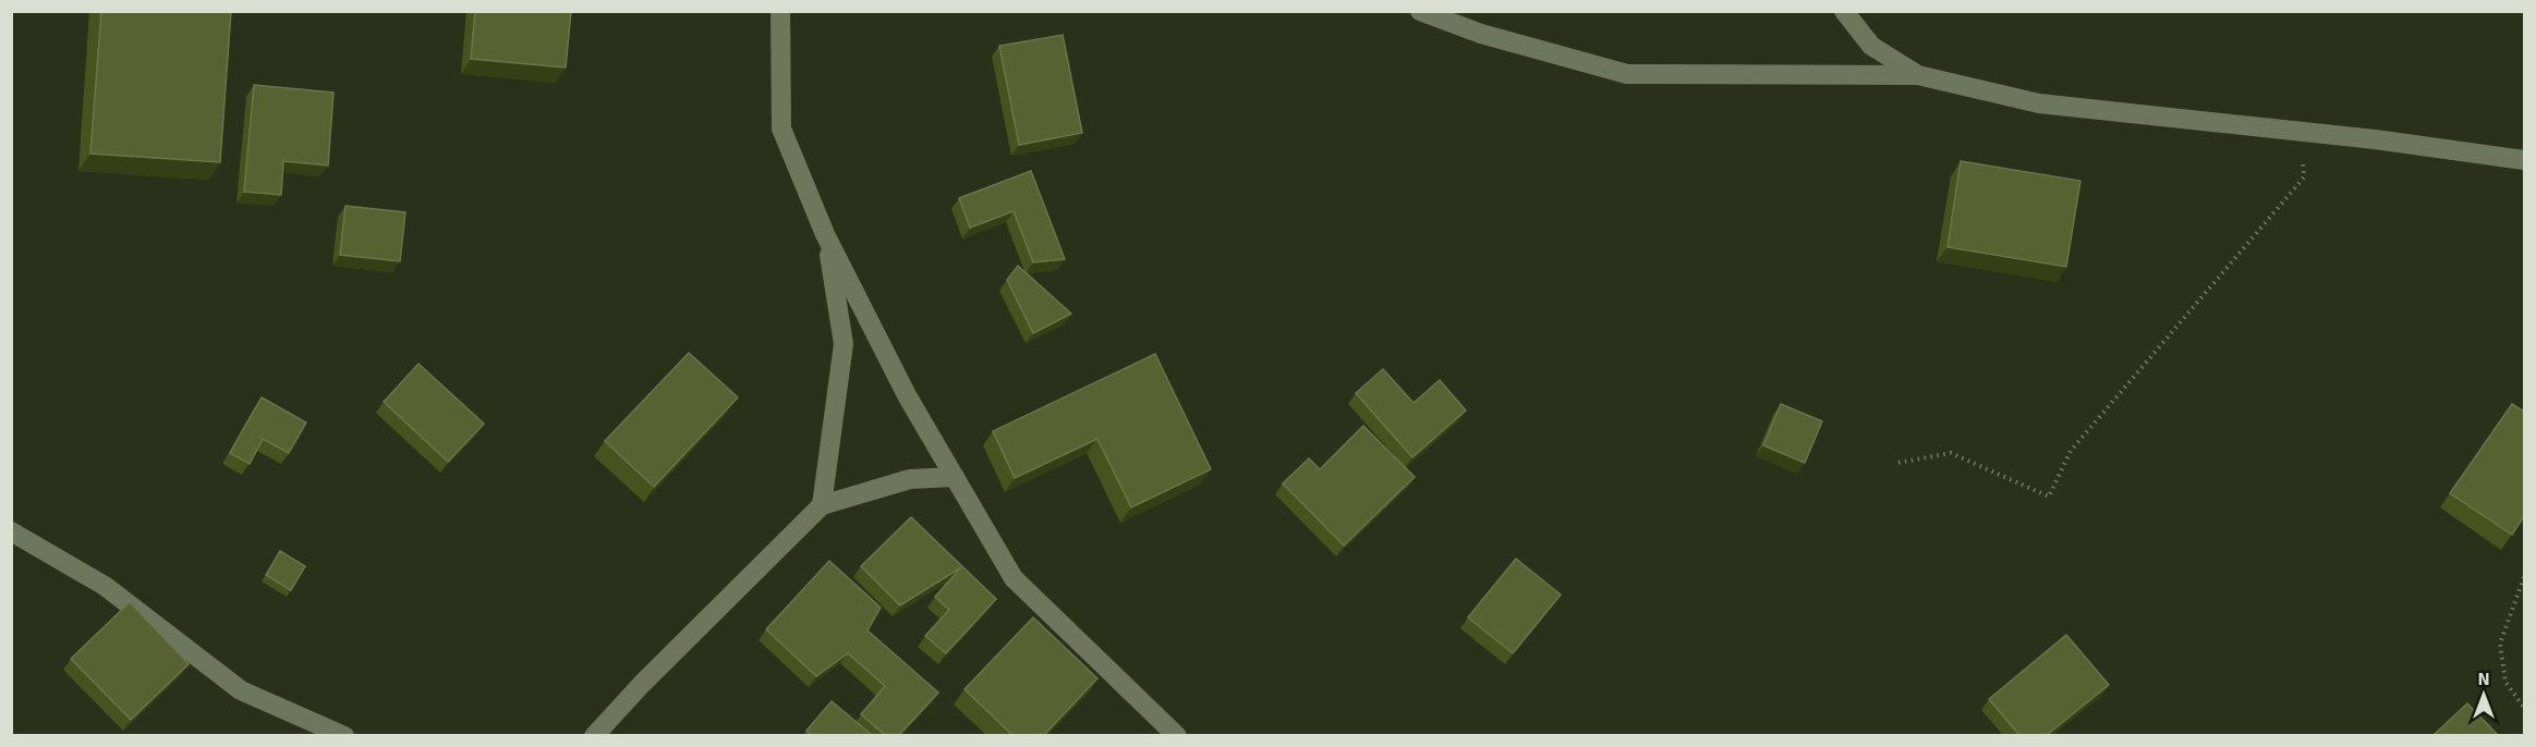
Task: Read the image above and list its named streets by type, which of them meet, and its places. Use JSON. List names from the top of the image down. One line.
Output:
{"north":"top"}
